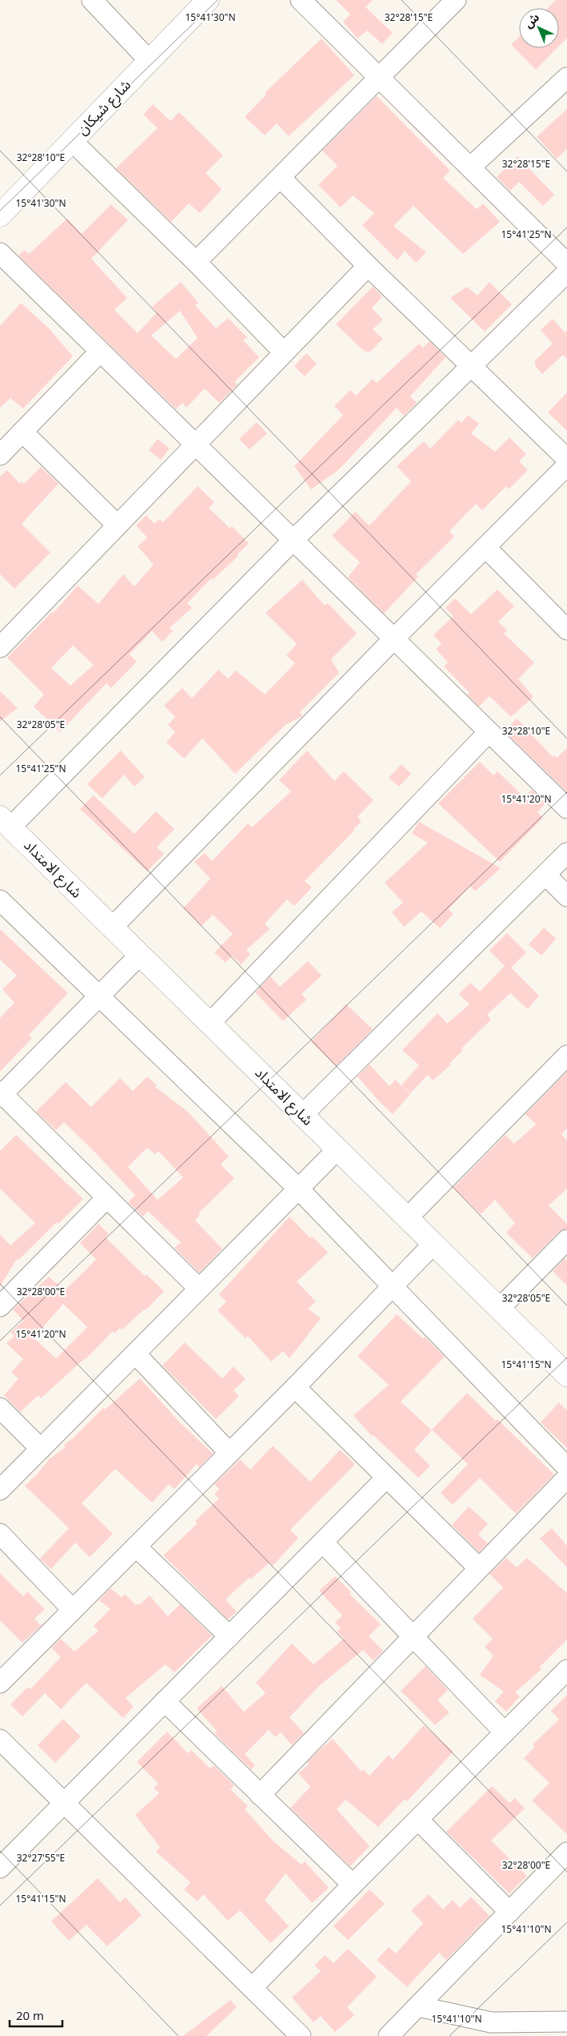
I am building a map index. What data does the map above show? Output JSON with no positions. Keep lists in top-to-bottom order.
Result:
{
  "streets": {
    "street": ["شارع شيكان", "شارع الامتداد"]
  },
  "scale_bar": "20 m",
  "north": "top left",
  "coordinates": [
    "15°41'30\"N",
    "32°28'15\"E",
    "32°28'10\"E",
    "15°41'25\"N",
    "32°28'05\"E",
    "15°41'20\"N",
    "32°28'00\"E",
    "15°41'15\"N",
    "32°27'55\"E",
    "15°41'10\"N"
  ]
}
